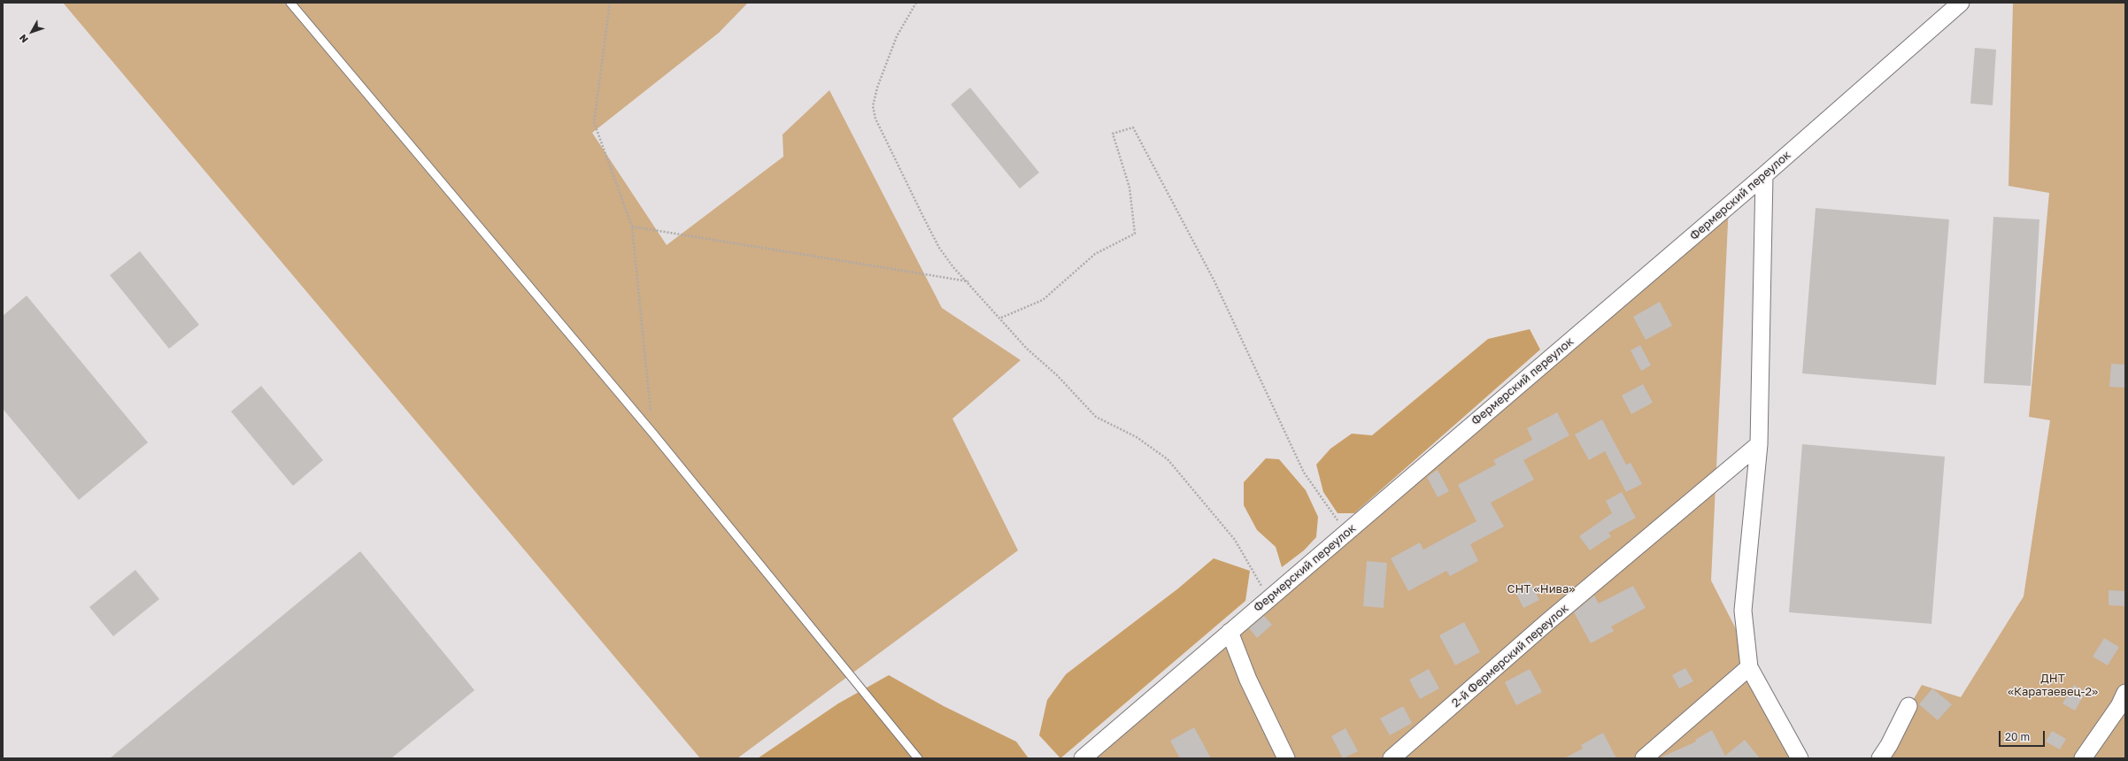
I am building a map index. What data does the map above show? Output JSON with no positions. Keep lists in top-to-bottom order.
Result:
{
  "streets": {
    "street": ["Фермерский переулок", "2-й Фермерский переулок"]
  },
  "parks": ["СНТ «Нива»", "ДНТ «Каратаевец-2»"],
  "scale_bar": "20 m",
  "north": "bottom left"
}
